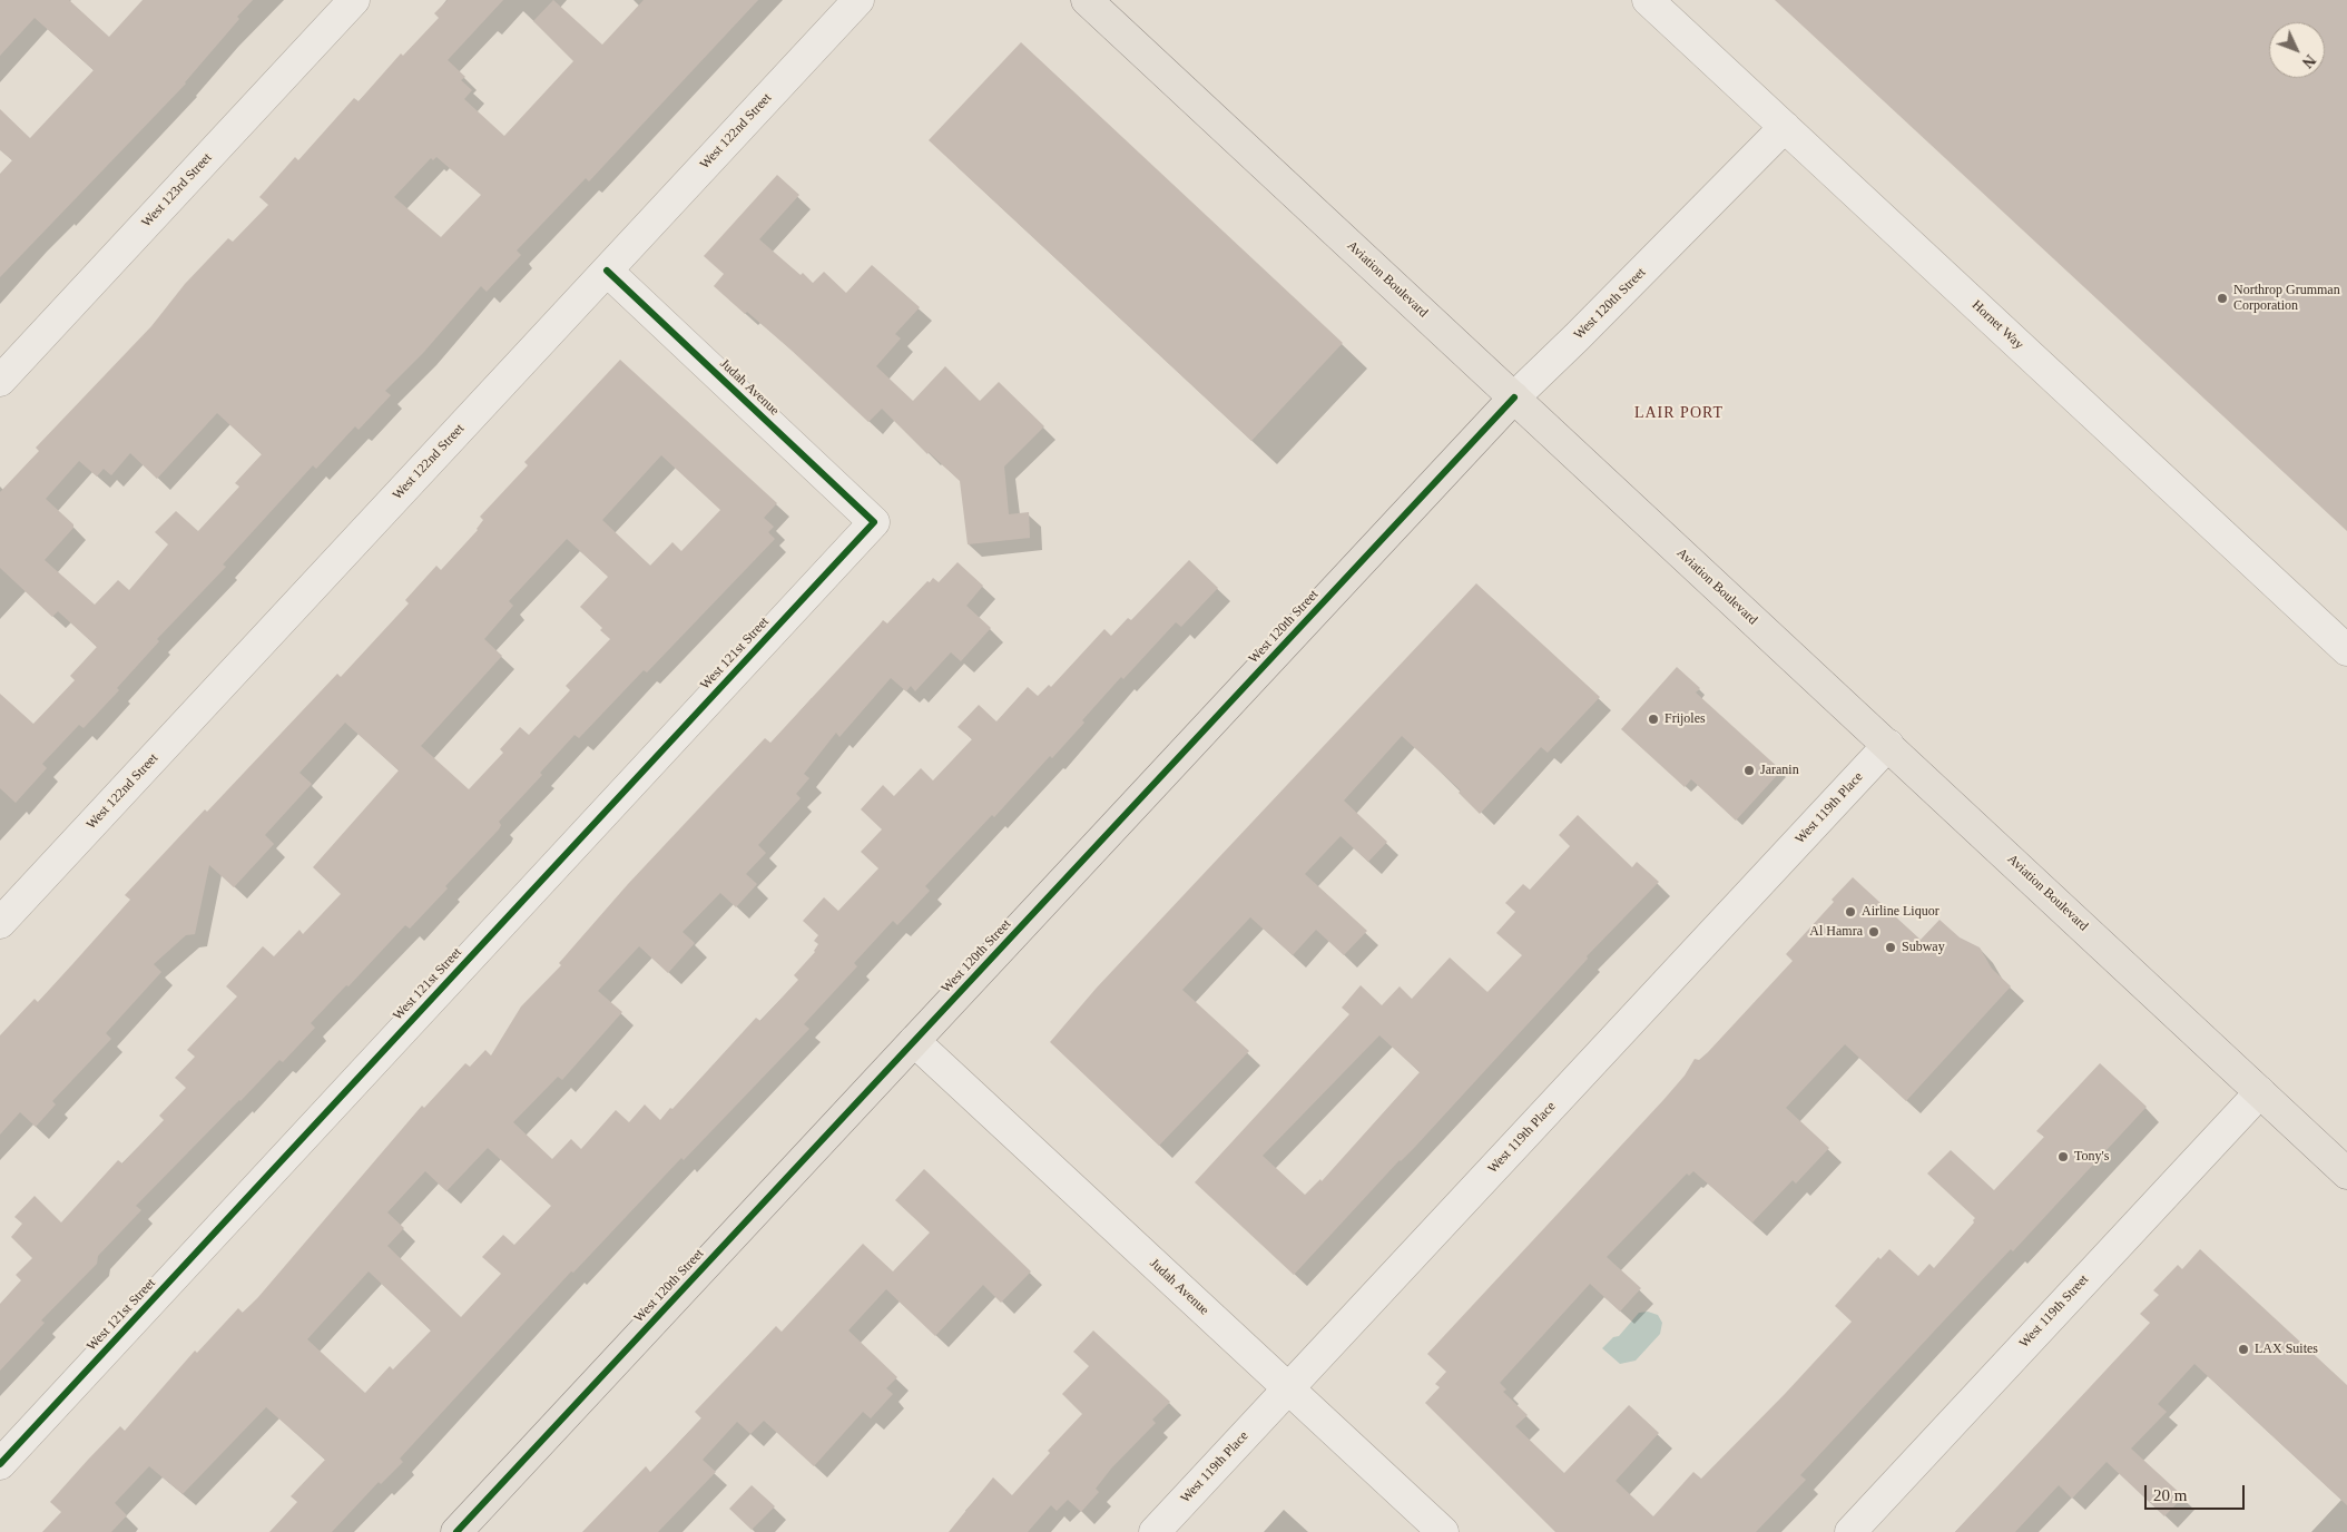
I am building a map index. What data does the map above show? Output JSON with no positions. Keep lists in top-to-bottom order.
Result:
{
  "streets": {
    "main road": ["Aviation Boulevard", "West 120th Street"],
    "street": [
      "West 122nd Street",
      "West 123rd Street",
      "Hornet Way",
      "Judah Avenue",
      "West 121st Street",
      "West 119th Place",
      "West 119th Street"
    ]
  },
  "crossings": [
    ["West 122nd Street", "Judah Avenue"],
    ["Aviation Boulevard", "West 120th Street"],
    ["Aviation Boulevard", "West 119th Place"],
    ["Aviation Boulevard", "West 119th Street"],
    ["West 120th Street", "Hornet Way"],
    ["West 120th Street", "Judah Avenue"],
    ["Judah Avenue", "West 121st Street"],
    ["Judah Avenue", "West 119th Place"]
  ],
  "districts": ["LAIR PORT"],
  "places": [
    "Northrop Grumman Corporation",
    "Frijoles",
    "Jaranin",
    "Airline Liquor",
    "Al Hamra",
    "Subway",
    "Tony's",
    "LAX Suites"
  ],
  "scale_bar": "20 m",
  "north": "bottom right"
}
